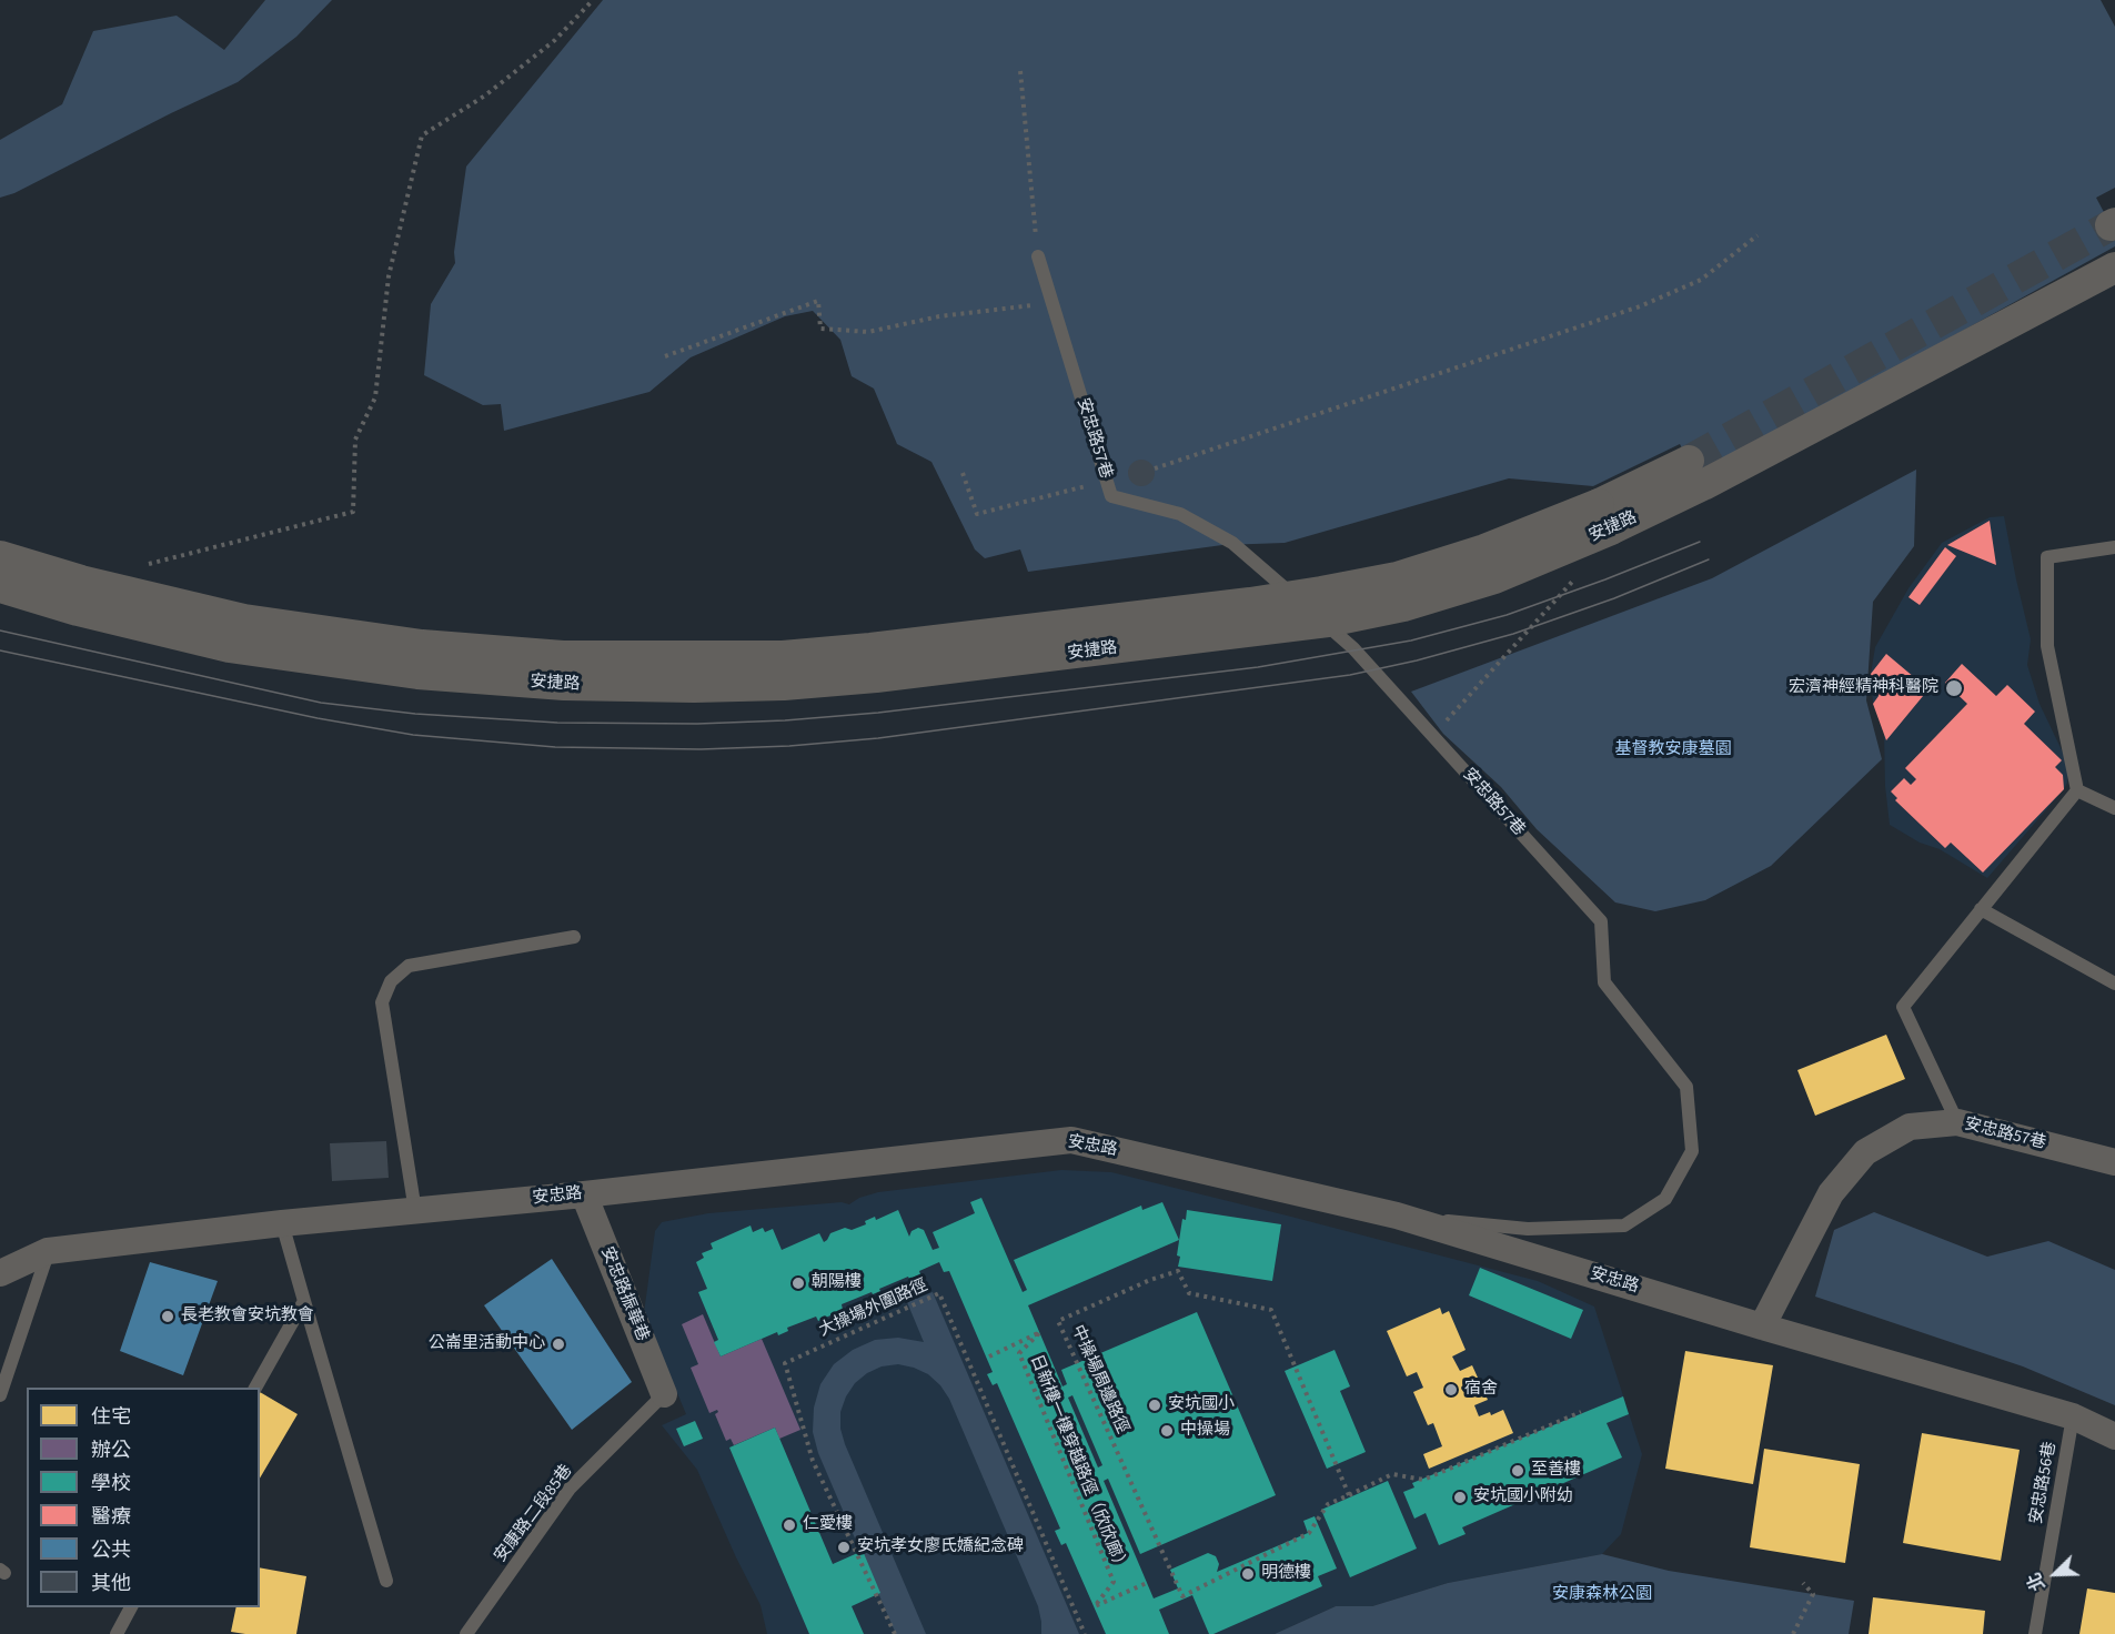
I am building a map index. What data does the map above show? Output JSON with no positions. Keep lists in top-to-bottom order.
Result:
{
  "streets": {
    "street": [
      "安忠路57巷",
      "安捷路",
      "安忠路",
      "安忠路振華巷"
    ],
    "lane": ["安忠路56巷", "安康路二段85巷"],
    "path": ["大操場外圍路徑", "中操場周邊路徑", "日新樓一樓穿越路徑（欣欣廊）"]
  },
  "crossings": [
    ["安忠路57巷", "安忠路"],
    ["安忠路", "安忠路振華巷"],
    ["安忠路", "安忠路56巷"],
    ["安忠路振華巷", "安康路二段85巷"]
  ],
  "parks": ["基督教安康墓園", "安康森林公園"],
  "places": [
    "宏濟神經精神科醫院",
    "朝陽樓",
    "長老教會安坑教會",
    "公崙里活動中心",
    "宿舍",
    "安坑國小",
    "中操場",
    "至善樓",
    "安坑國小附幼",
    "仁愛樓",
    "安坑孝女廖氏嬌紀念碑",
    "明德樓"
  ],
  "legend": [
    "住宅",
    "辦公",
    "學校",
    "醫療",
    "公共",
    "其他"
  ],
  "north": "bottom left"
}
